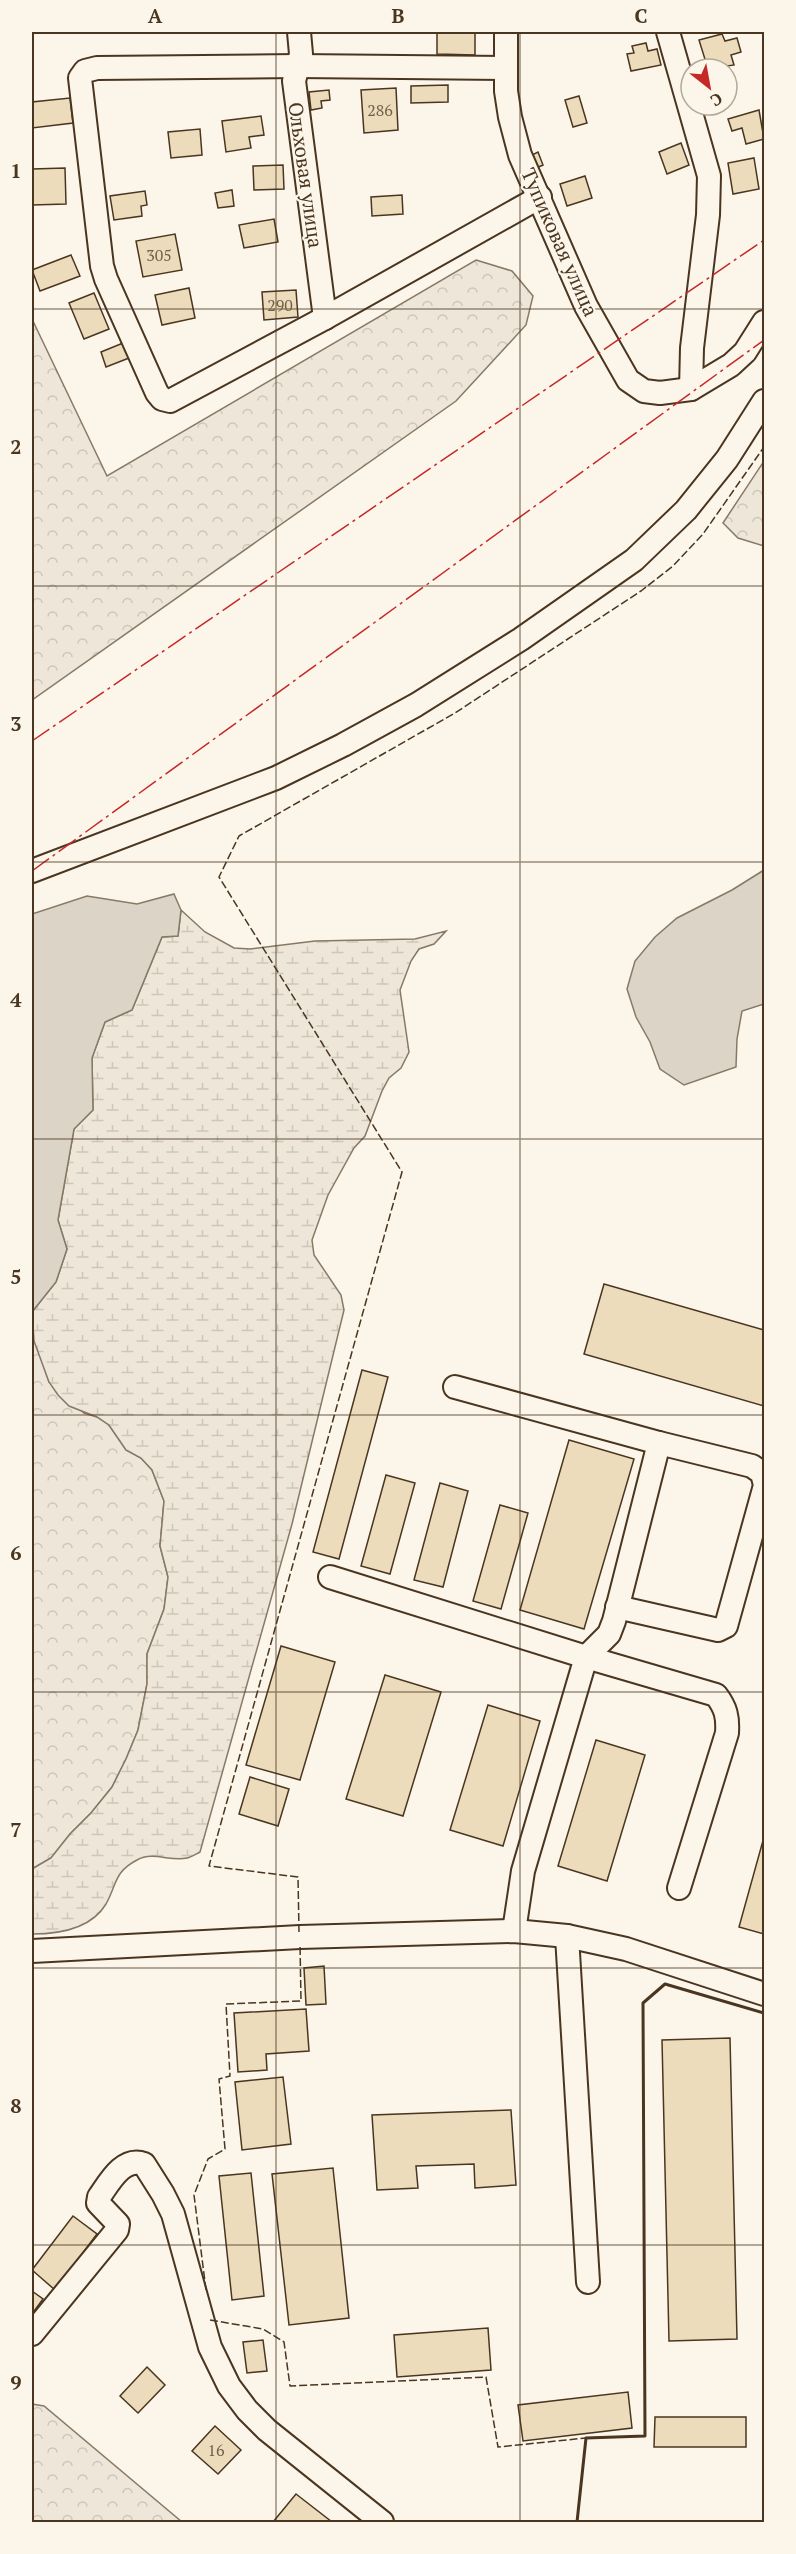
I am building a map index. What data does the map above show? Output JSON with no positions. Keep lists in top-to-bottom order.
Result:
{
  "streets": {
    "street": ["Ольховая улица", "Тупиковая улица"]
  },
  "house_numbers": [
    "286",
    "305",
    "290",
    "16"
  ],
  "north": "bottom right",
  "grid": {
    "columns": ["A", "B", "C"],
    "rows": [
      "1",
      "2",
      "3",
      "4",
      "5",
      "6",
      "7",
      "8",
      "9"
    ]
  }
}
